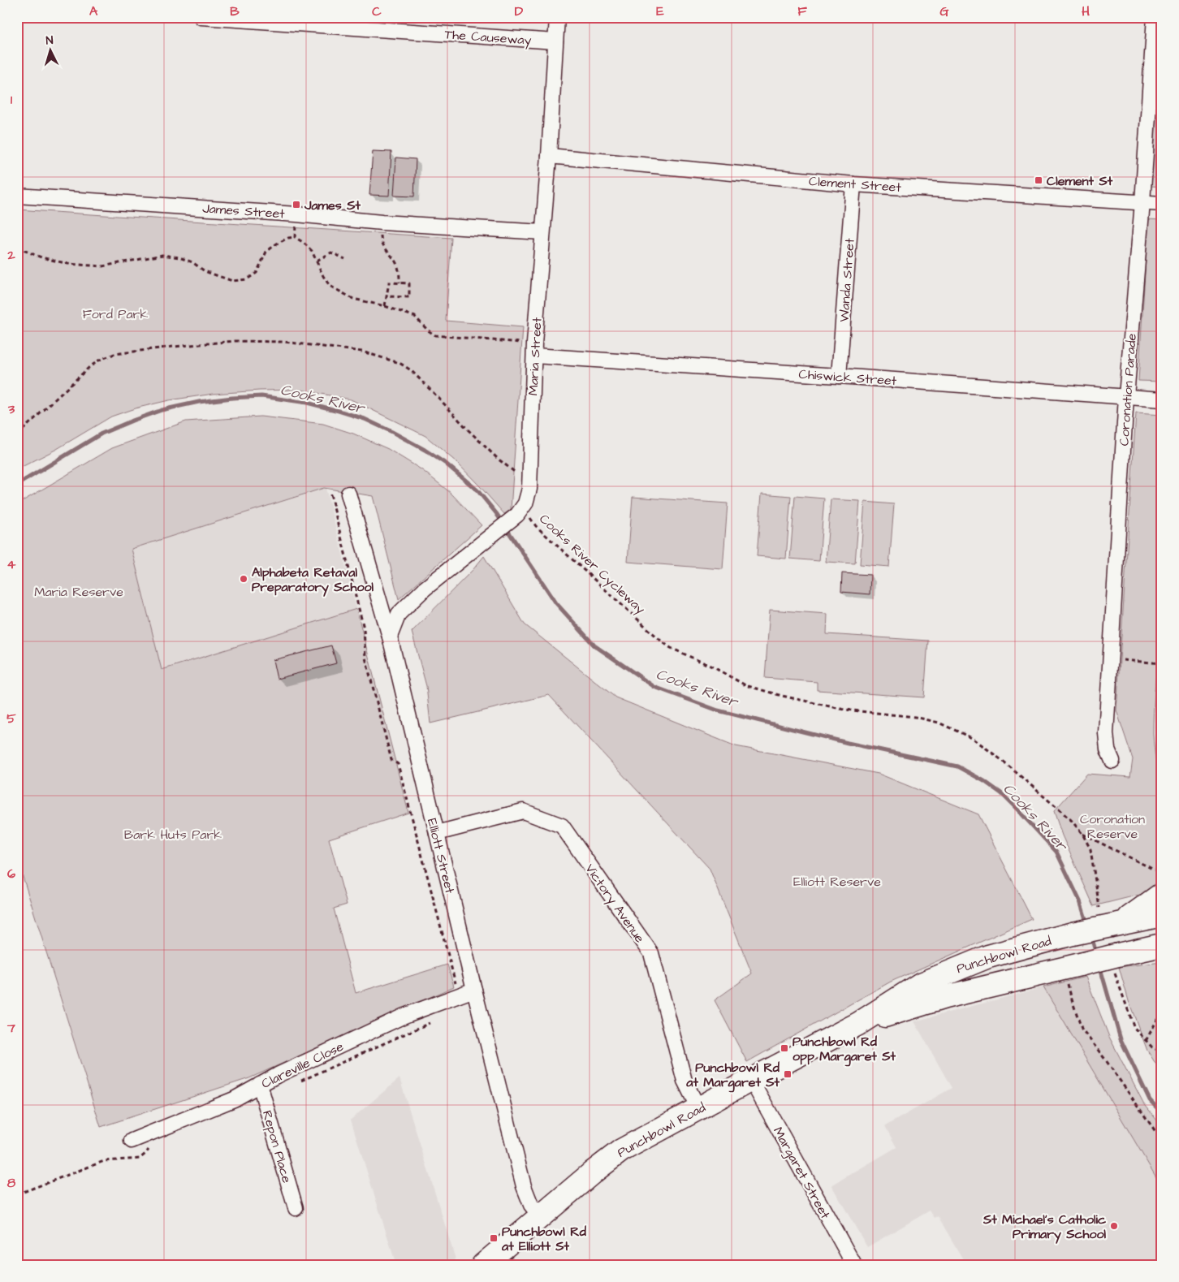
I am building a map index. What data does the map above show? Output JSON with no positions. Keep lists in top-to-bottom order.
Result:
{
  "streets": {
    "main road": ["Punchbowl Road"],
    "street": [
      "The Causeway",
      "Clement Street",
      "James Street",
      "Wanda Street",
      "Maria Street",
      "Chiswick Street",
      "Coronation Parade",
      "Elliott Street",
      "Victory Avenue",
      "Clareville Close",
      "Repon Place",
      "Margaret Street"
    ],
    "path": ["Cooks River Cycleway"]
  },
  "crossings": [
    ["The Causeway", "Maria Street"],
    ["Clement Street", "Wanda Street"],
    ["Clement Street", "Maria Street"],
    ["Clement Street", "Coronation Parade"],
    ["James Street", "Maria Street"],
    ["Wanda Street", "Chiswick Street"],
    ["Maria Street", "Chiswick Street"],
    ["Maria Street", "Cooks River Cycleway"],
    ["Chiswick Street", "Coronation Parade"],
    ["Cooks River Cycleway", "Punchbowl Road"],
    ["Elliott Street", "Victory Avenue"],
    ["Elliott Street", "Punchbowl Road"],
    ["Elliott Street", "Clareville Close"],
    ["Victory Avenue", "Punchbowl Road"],
    ["Punchbowl Road", "Margaret Street"],
    ["Clareville Close", "Repon Place"]
  ],
  "water": ["Cooks River"],
  "parks": [
    "Ford Park",
    "Maria Reserve",
    "Coronation Reserve",
    "Bark Huts Park",
    "Elliott Reserve"
  ],
  "places": {
    "transit": [
      "Clement St",
      "James St",
      "Punchbowl Rd opp Margaret St",
      "Punchbowl Rd at Margaret St",
      "Punchbowl Rd at Elliott St"
    ],
    "other": ["Alphabeta Retaval Preparatory School", "St Michael's Catholic Primary School"]
  },
  "north": "top",
  "grid": {
    "columns": [
      "A",
      "B",
      "C",
      "D",
      "E",
      "F",
      "G",
      "H"
    ],
    "rows": [
      "1",
      "2",
      "3",
      "4",
      "5",
      "6",
      "7",
      "8"
    ]
  }
}
